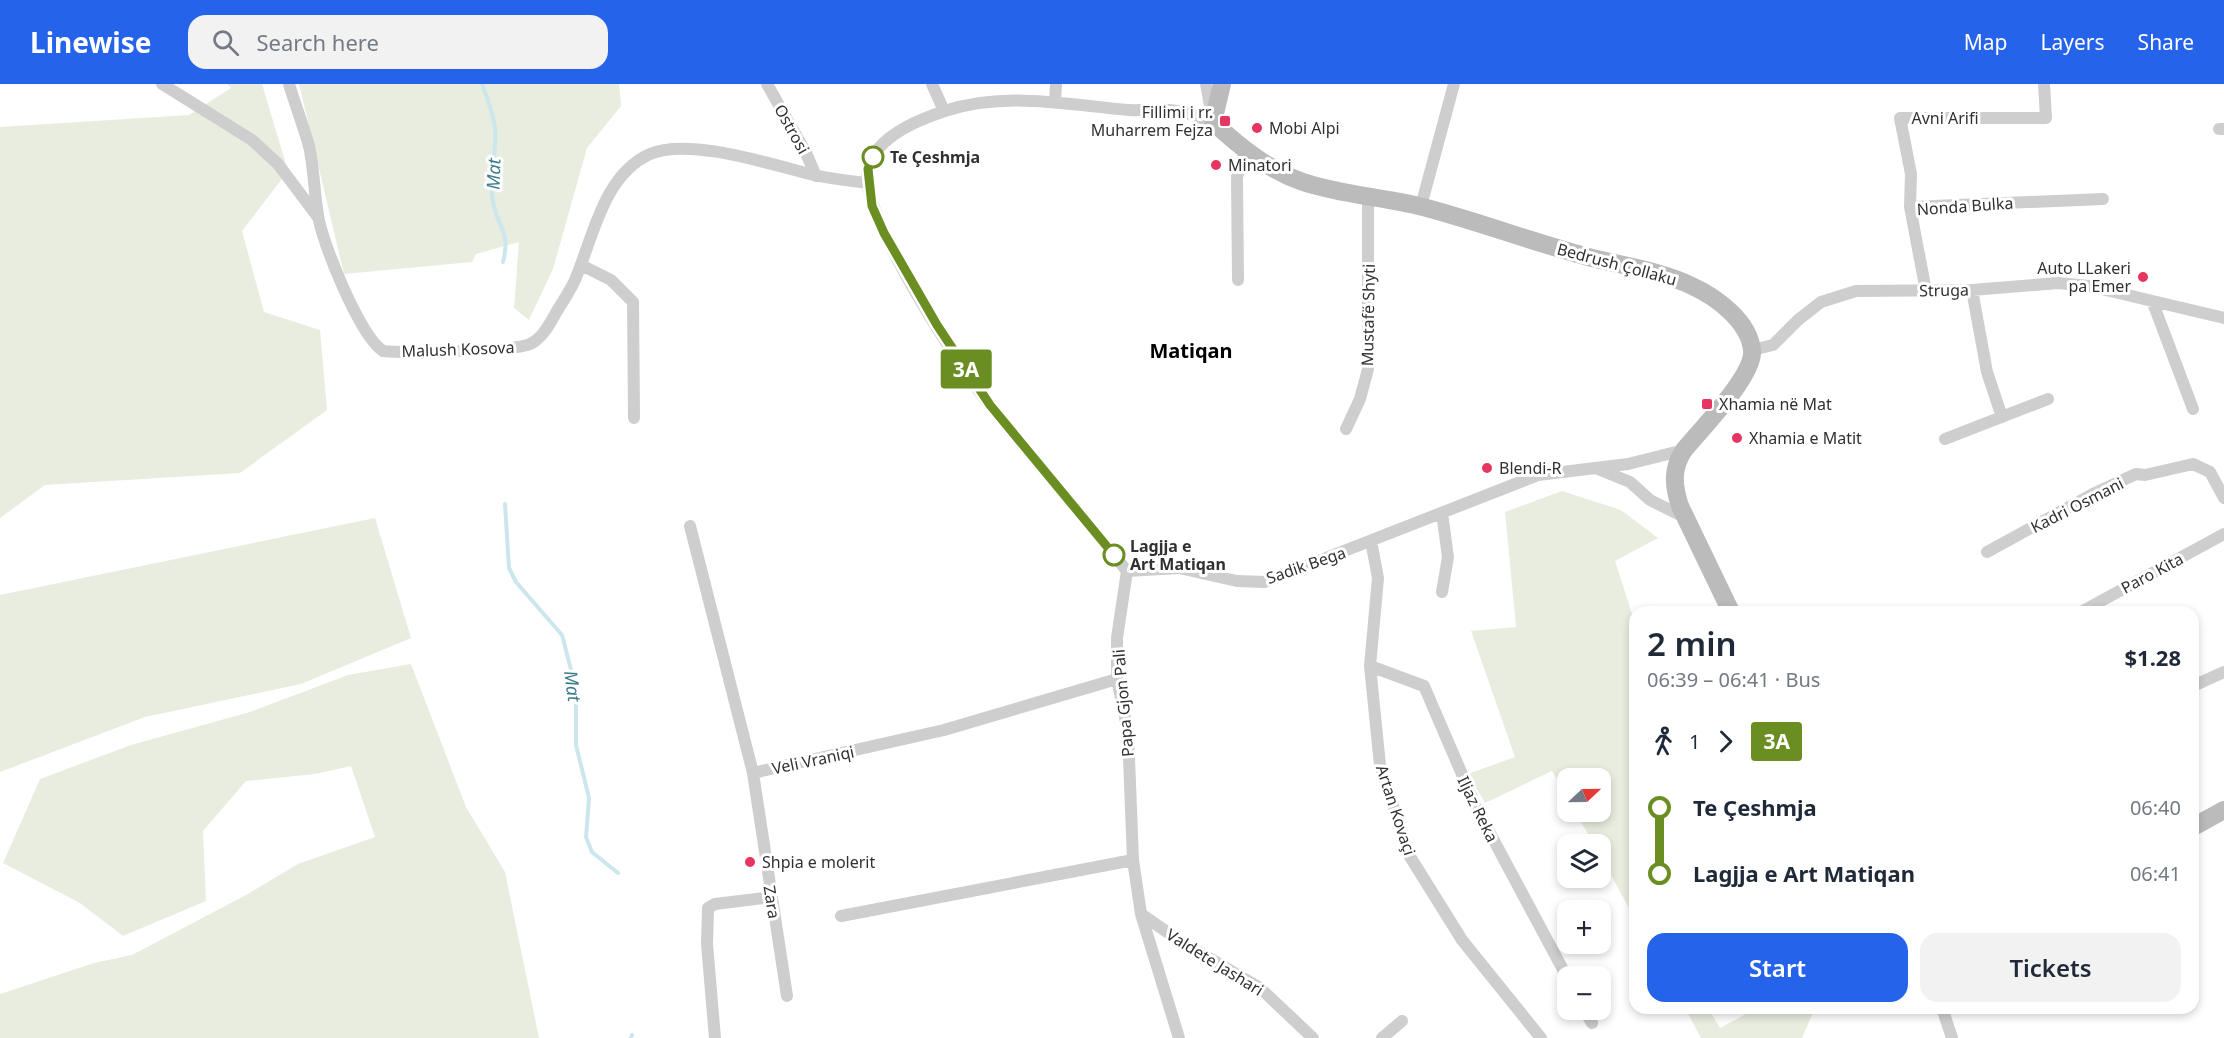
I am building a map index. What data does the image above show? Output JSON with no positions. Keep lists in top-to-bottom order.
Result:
{
  "streets": {
    "street": [
      "Avni Arifi",
      "Ostrosi",
      "Nonda Bulka",
      "Bedrush Çollaku",
      "Struga",
      "Mustafë Shyti",
      "Malush Kosova",
      "Kadri Osmani",
      "Sadik Bega",
      "Paro Kita",
      "Papa Gjon Pali",
      "Veli Vraniqi",
      "Iljaz Reka",
      "Artan Kovaçi",
      "Zara",
      "Valdete Jashari"
    ]
  },
  "crossings": [
    ["Avni Arifi", "Nonda Bulka"],
    ["Ostrosi", "Malush Kosova"],
    ["Nonda Bulka", "Struga"],
    ["Bedrush Çollaku", "Struga"],
    ["Bedrush Çollaku", "Mustafë Shyti"],
    ["Sadik Bega", "Papa Gjon Pali"],
    ["Sadik Bega", "Artan Kovaçi"],
    ["Papa Gjon Pali", "Veli Vraniqi"],
    ["Papa Gjon Pali", "Valdete Jashari"],
    ["Veli Vraniqi", "Zara"],
    ["Iljaz Reka", "Artan Kovaçi"]
  ],
  "districts": ["Matiqan"],
  "water": ["Mat"],
  "places": {
    "transit": ["Fillimi i rr. Muharrem Fejza", "Xhamia në Mat"],
    "other": [
      "Mobi Alpi",
      "Te Çeshmja",
      "Minatori",
      "Auto LLakeri pa Emer",
      "Xhamia e Matit",
      "Blendi-R",
      "Lagjja e Art Matiqan",
      "Shpia e molerit"
    ]
  },
  "lines": ["bus line 3A"],
  "north": "right",
  "page": {
    "header": "Linewise",
    "search": "Search here",
    "nav": ["Map", "Layers", "Share"],
    "on_map": "3A",
    "heading": ["2 min", "06:39 – 06:41 · Bus", "$1.28"],
    "legs": ["1", "3A"],
    "map_buttons": ["+", "−"],
    "list": [
      {
        "name": "Te Çeshmja",
        "value": "06:40"
      },
      {
        "name": "Lagjja e Art Matiqan",
        "value": "06:41"
      }
    ],
    "buttons": ["Start", "Tickets"]
  }
}
